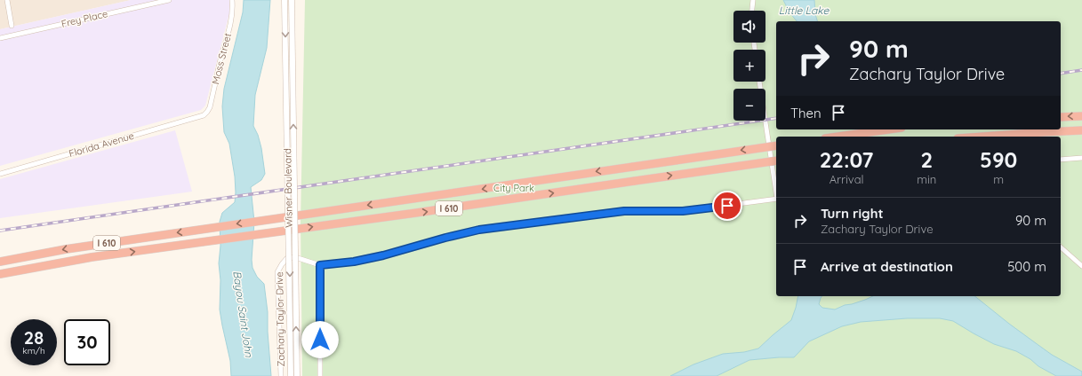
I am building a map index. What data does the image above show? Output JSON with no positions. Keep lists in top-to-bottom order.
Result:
{
  "streets": {
    "highway": ["I 610"],
    "street": [
      "Frey Place",
      "Moss Street",
      "Florida Avenue",
      "Wisner Boulevard",
      "Zachary Taylor Drive"
    ]
  },
  "crossings": [
    ["Moss Street", "Florida Avenue"]
  ],
  "water": ["Little Lake", "Bayou Saint John"],
  "parks": ["City Park"],
  "page": {
    "map_buttons": ["+", "−"],
    "turn": ["90 m", "Zachary Taylor Drive"],
    "then": "Then",
    "eta": [
      "22:07",
      "Arrival",
      "2",
      "min",
      "590",
      "m"
    ],
    "list": [
      {
        "name": "Turn right",
        "note": "Zachary Taylor Drive",
        "value": "90 m"
      },
      {
        "name": "Arrive at destination",
        "value": "500 m"
      }
    ],
    "speed": "28 km/h",
    "limit": "30"
  }
}
